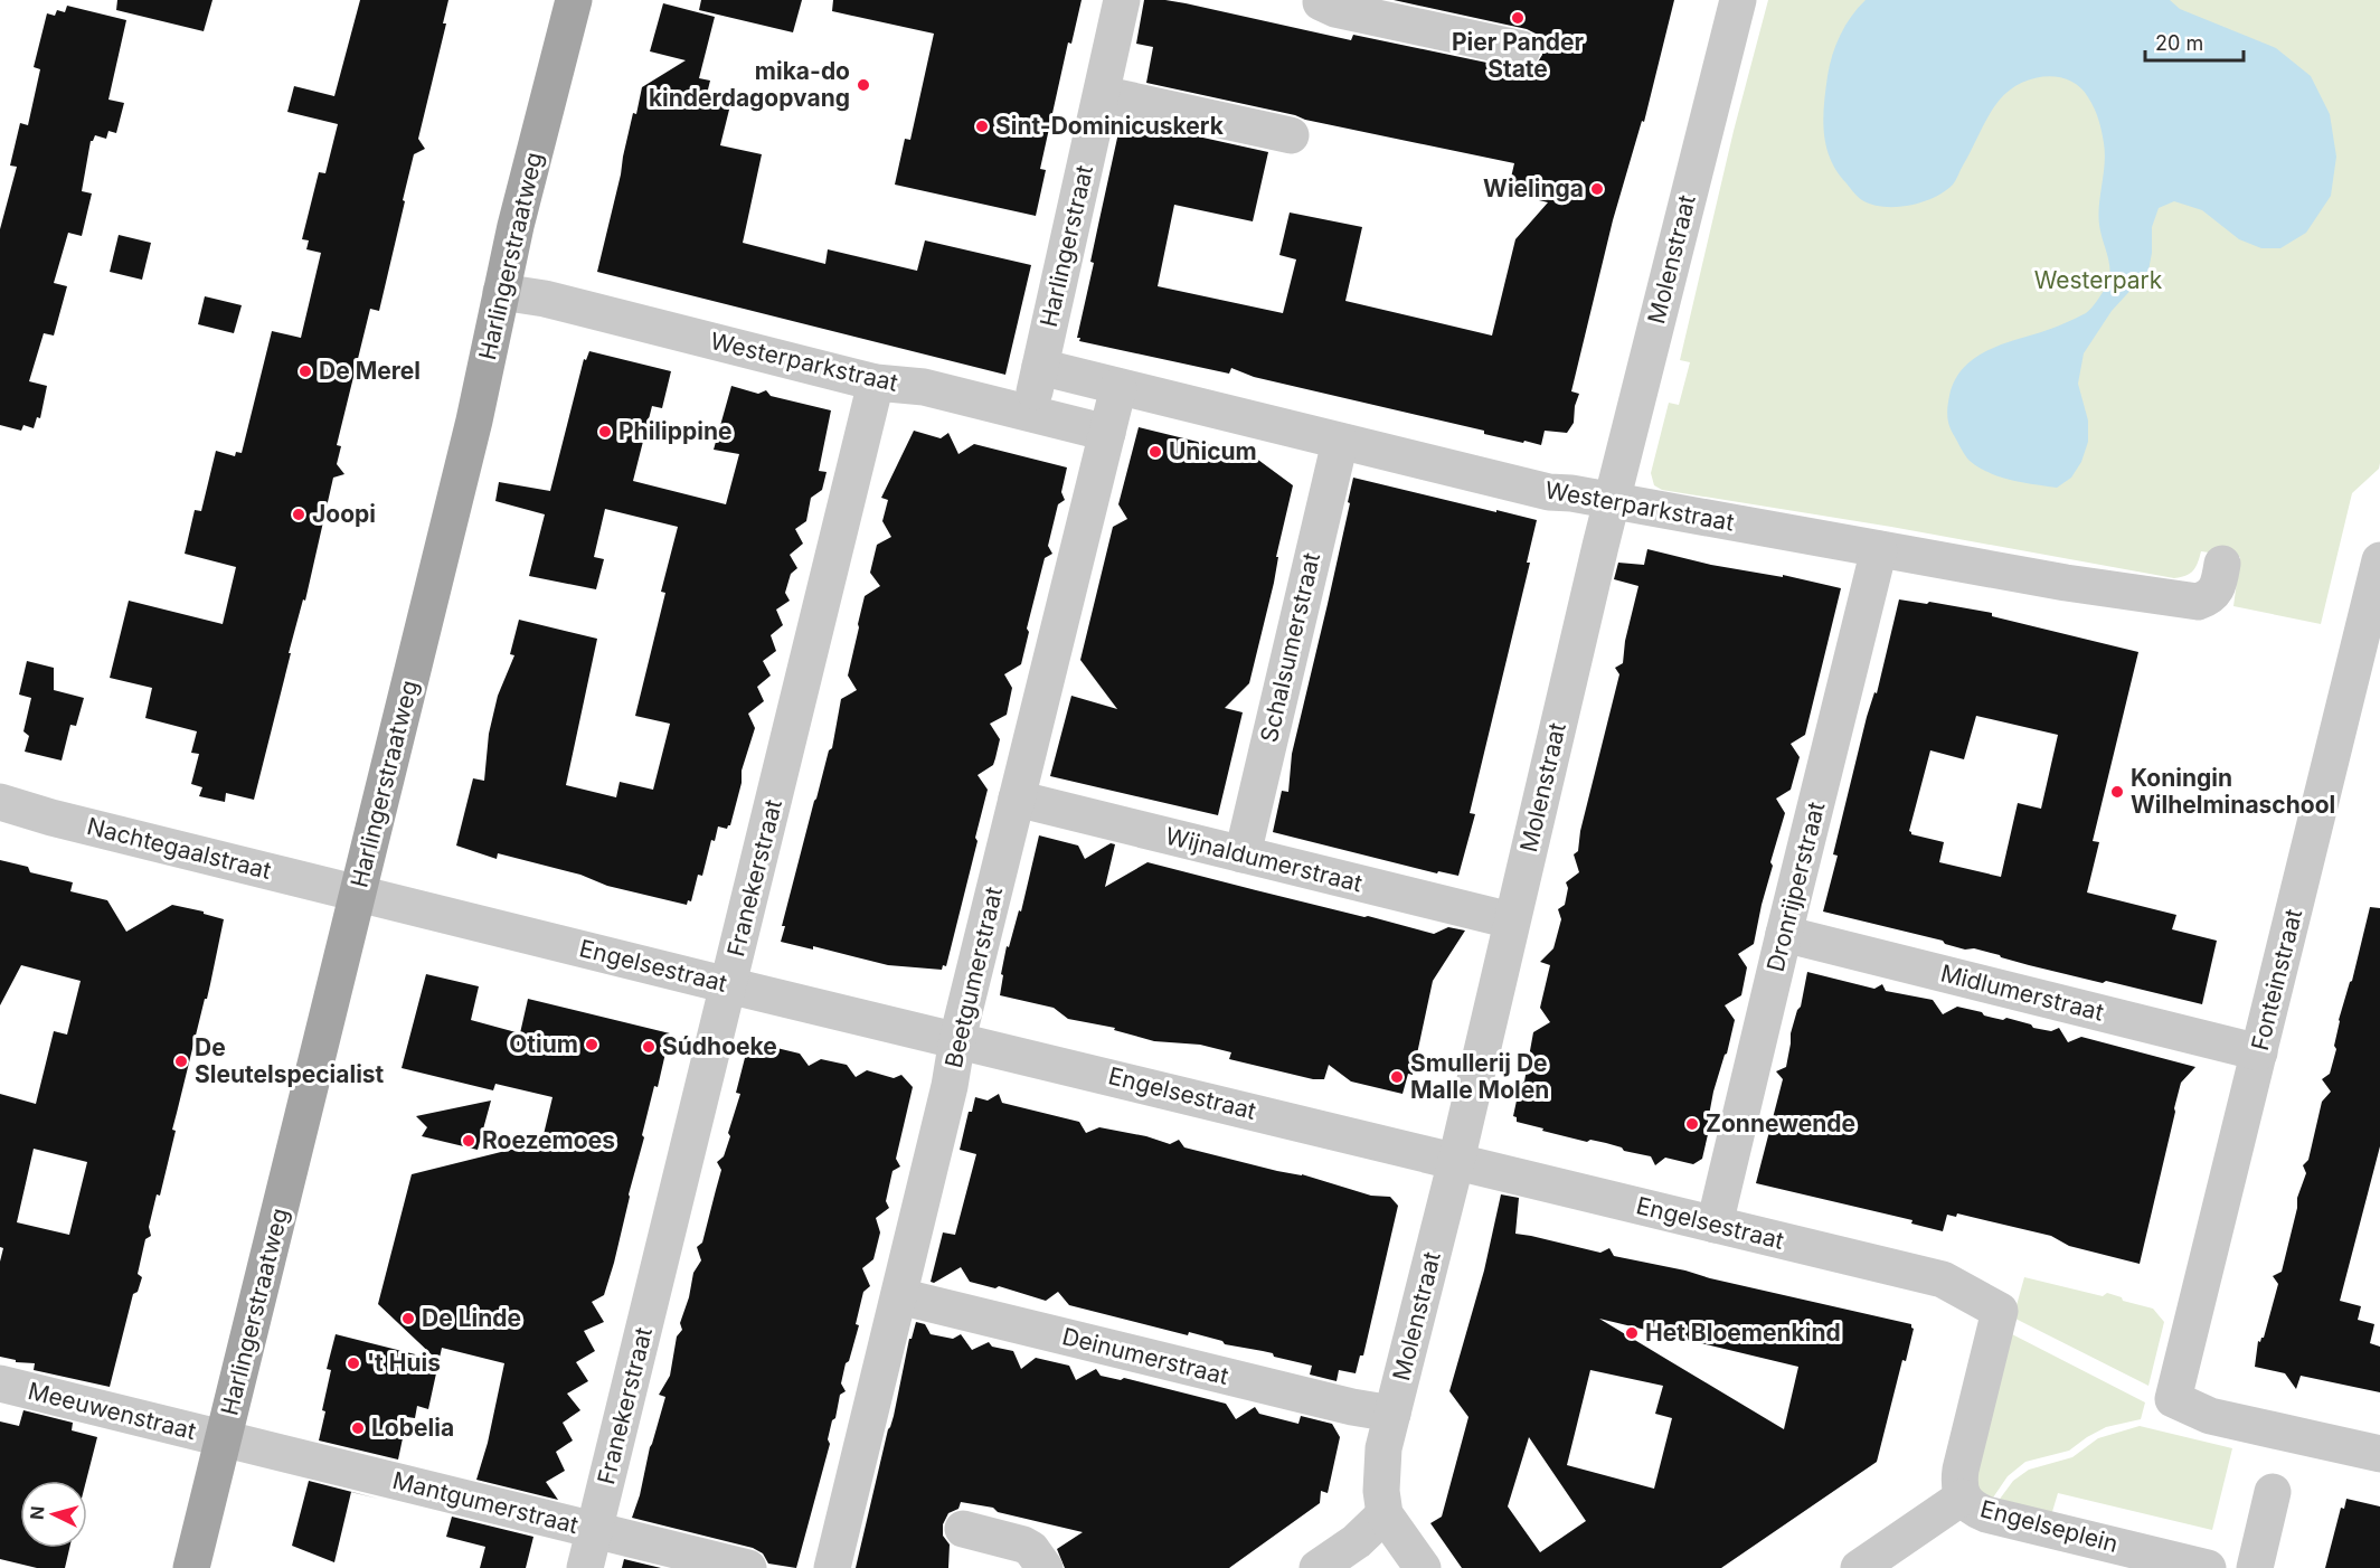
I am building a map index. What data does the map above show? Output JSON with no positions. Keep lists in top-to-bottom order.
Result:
{
  "streets": {
    "main road": ["Harlingerstraatweg"],
    "street": [
      "Harlingerstraat",
      "Molenstraat",
      "Westerparkstraat",
      "Schalsumerstraat",
      "Nachtegaalstraat",
      "Wijnaldumerstraat",
      "Franekerstraat",
      "Dronrijperstraat",
      "Engelsestraat",
      "Beetgumerstraat",
      "Fonteinstraat",
      "Midlumerstraat",
      "Deinumerstraat",
      "Meeuwenstraat",
      "Mantgumerstraat",
      "Engelseplein"
    ]
  },
  "crossings": [
    ["Harlingerstraat", "Westerparkstraat"],
    ["Harlingerstraatweg", "Westerparkstraat"],
    ["Harlingerstraatweg", "Nachtegaalstraat"],
    ["Harlingerstraatweg", "Engelsestraat"],
    ["Harlingerstraatweg", "Meeuwenstraat"],
    ["Harlingerstraatweg", "Mantgumerstraat"],
    ["Molenstraat", "Westerparkstraat"],
    ["Molenstraat", "Wijnaldumerstraat"],
    ["Molenstraat", "Engelsestraat"],
    ["Molenstraat", "Deinumerstraat"],
    ["Westerparkstraat", "Schalsumerstraat"],
    ["Westerparkstraat", "Franekerstraat"],
    ["Westerparkstraat", "Dronrijperstraat"],
    ["Westerparkstraat", "Beetgumerstraat"],
    ["Schalsumerstraat", "Wijnaldumerstraat"],
    ["Nachtegaalstraat", "Engelsestraat"],
    ["Wijnaldumerstraat", "Beetgumerstraat"],
    ["Franekerstraat", "Engelsestraat"],
    ["Franekerstraat", "Mantgumerstraat"],
    ["Dronrijperstraat", "Engelsestraat"],
    ["Dronrijperstraat", "Midlumerstraat"],
    ["Engelsestraat", "Beetgumerstraat"],
    ["Engelsestraat", "Engelseplein"],
    ["Beetgumerstraat", "Deinumerstraat"],
    ["Fonteinstraat", "Midlumerstraat"],
    ["Meeuwenstraat", "Mantgumerstraat"]
  ],
  "parks": ["Westerpark"],
  "places": [
    "Pier Pander State",
    "mika-do kinderdagopvang",
    "Sint-Dominicuskerk",
    "Wielinga",
    "De Merel",
    "Philippine",
    "Unicum",
    "Joopi",
    "Koningin Wilhelminaschool",
    "Otium",
    "Súdhoeke",
    "De Sleutelspecialist",
    "Smullerij De Malle Molen",
    "Zonnewende",
    "Roezemoes",
    "De Linde",
    "Het Bloemenkind",
    "'t Huis",
    "Lobelia"
  ],
  "scale_bar": "20 m",
  "north": "left"
}
